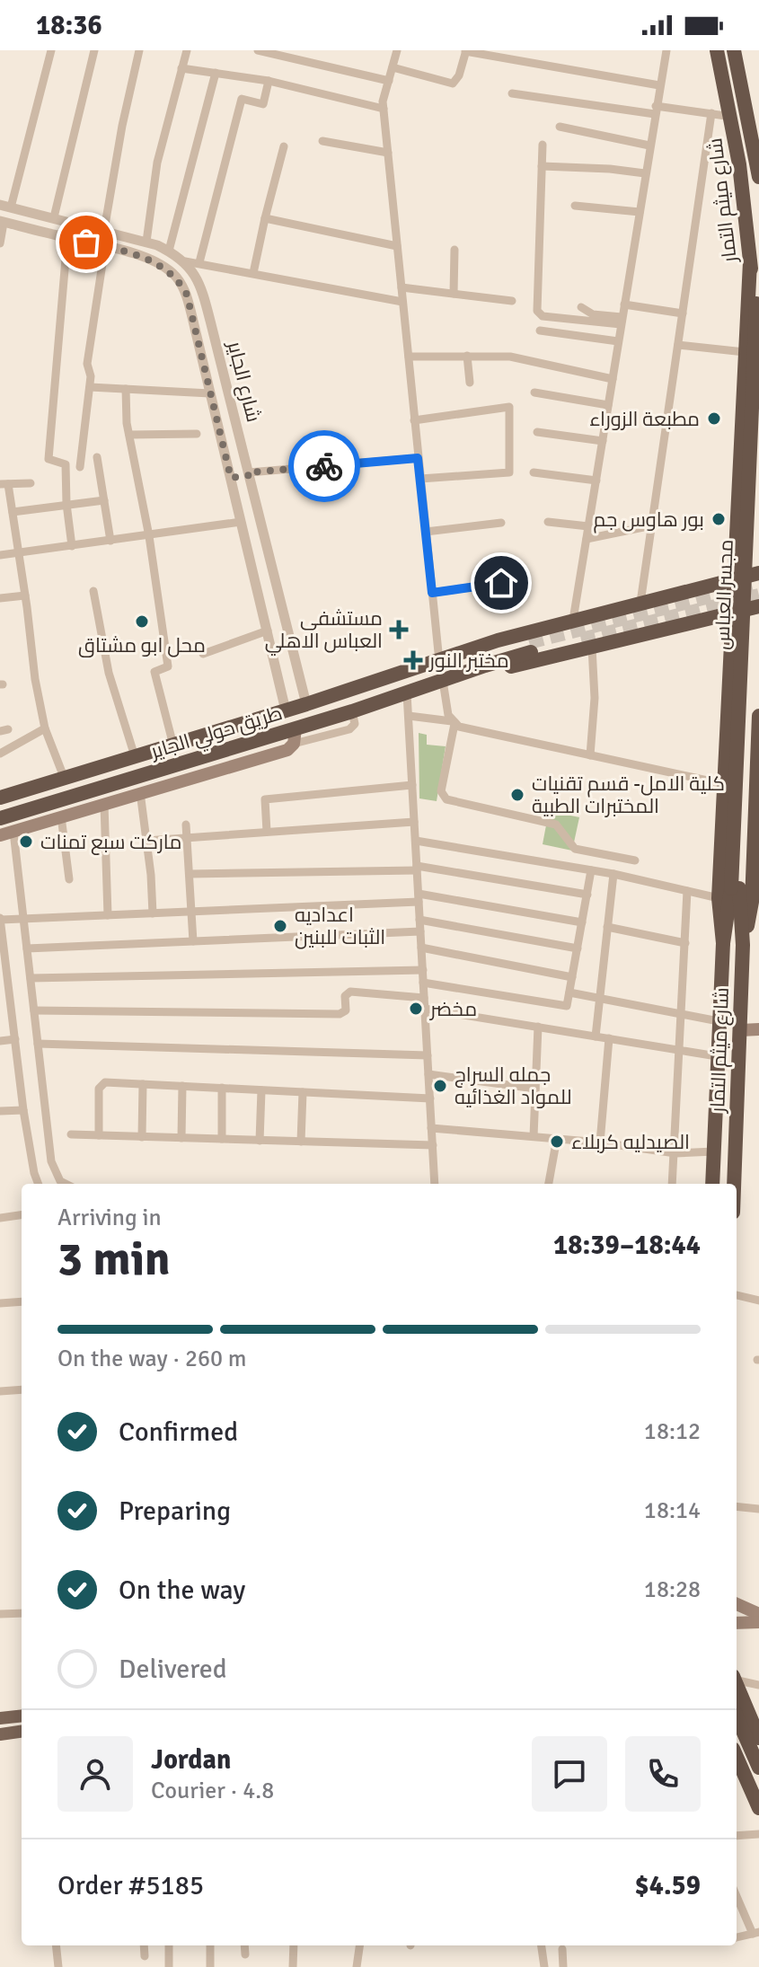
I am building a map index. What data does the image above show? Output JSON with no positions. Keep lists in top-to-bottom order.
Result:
{
  "streets": {
    "highway": ["شارع ميثم التمار", "مجسر العباس", "طريق حولي الجاير"],
    "street": ["شارع الجاير"]
  },
  "crossings": [
    ["شارع ميثم التمار", "مجسر العباس"],
    ["شارع الجاير", "طريق حولي الجاير"]
  ],
  "places": {
    "other": [
      "مطبعة الزوراء",
      "بور هاوس جم",
      "محل ابو مشتاق",
      "كلية الامل- قسم تقنيات المختبرات الطبية",
      "ماركت سبع تمنات",
      "اعداديه الثبات للبنين",
      "مخضر",
      "جمله السراج للمواد الغذائيه",
      "الصيدليه كربلاء"
    ],
    "health": ["مستشفى العباس الاهلي", "مختبر النور"]
  },
  "page": {
    "status": "18:36",
    "heading": ["3 min", "Arriving in", "18:39–18:44"],
    "panel": [
      "Jordan",
      "Courier · 4.8",
      "Order #5185",
      "$4.59"
    ],
    "bar": "On the way · 260 m",
    "list": [
      ["Confirmed", "18:12"],
      ["Preparing", "18:14"],
      ["On the way", "18:28"],
      "Delivered"
    ]
  }
}
